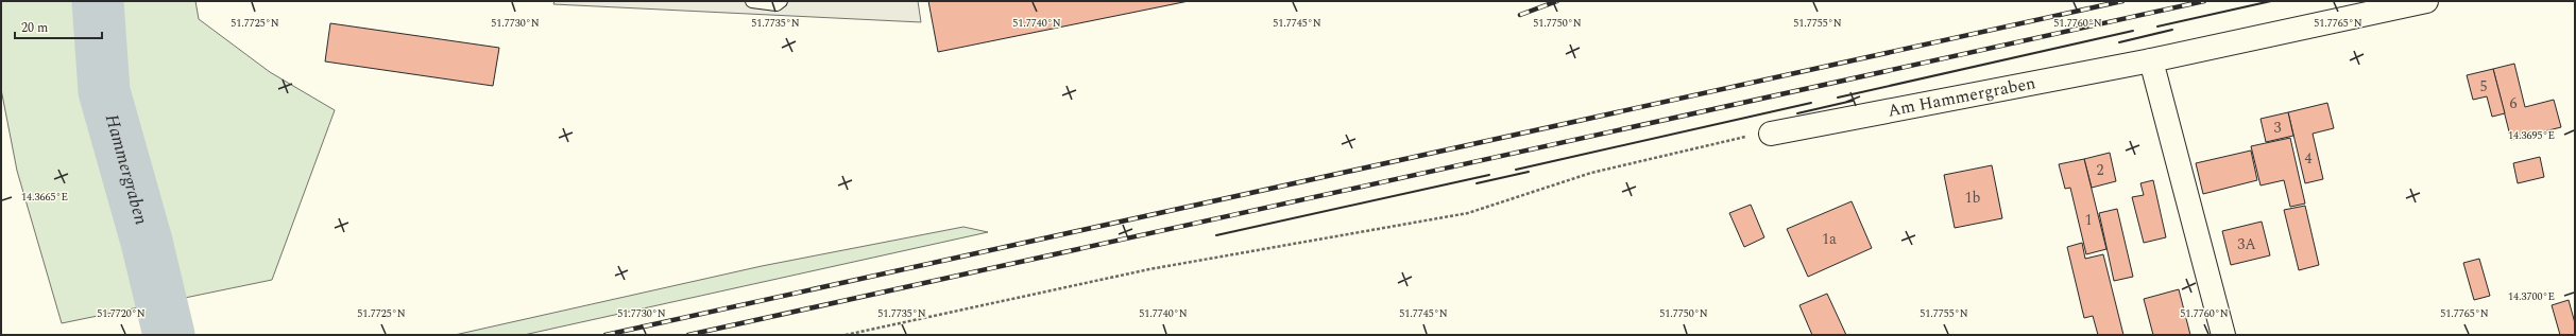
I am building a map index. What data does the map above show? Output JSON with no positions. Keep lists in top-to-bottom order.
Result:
{
  "streets": {
    "street": ["Am Hammergraben"]
  },
  "water": ["Hammergraben"],
  "house_numbers": [
    "5",
    "6",
    "3",
    "4",
    "2",
    "1b",
    "1",
    "1a",
    "3A"
  ],
  "scale_bar": "20 m",
  "coordinates": [
    "51.7730°N",
    "51.7735°N",
    "51.7765°N",
    "51.7725°N",
    "51.7740°N",
    "51.7745°N",
    "51.7750°N",
    "51.7755°N",
    "51.7760°N",
    "14.3695°E",
    "14.3665°E",
    "14.3700°E",
    "51.7720°N"
  ]
}
